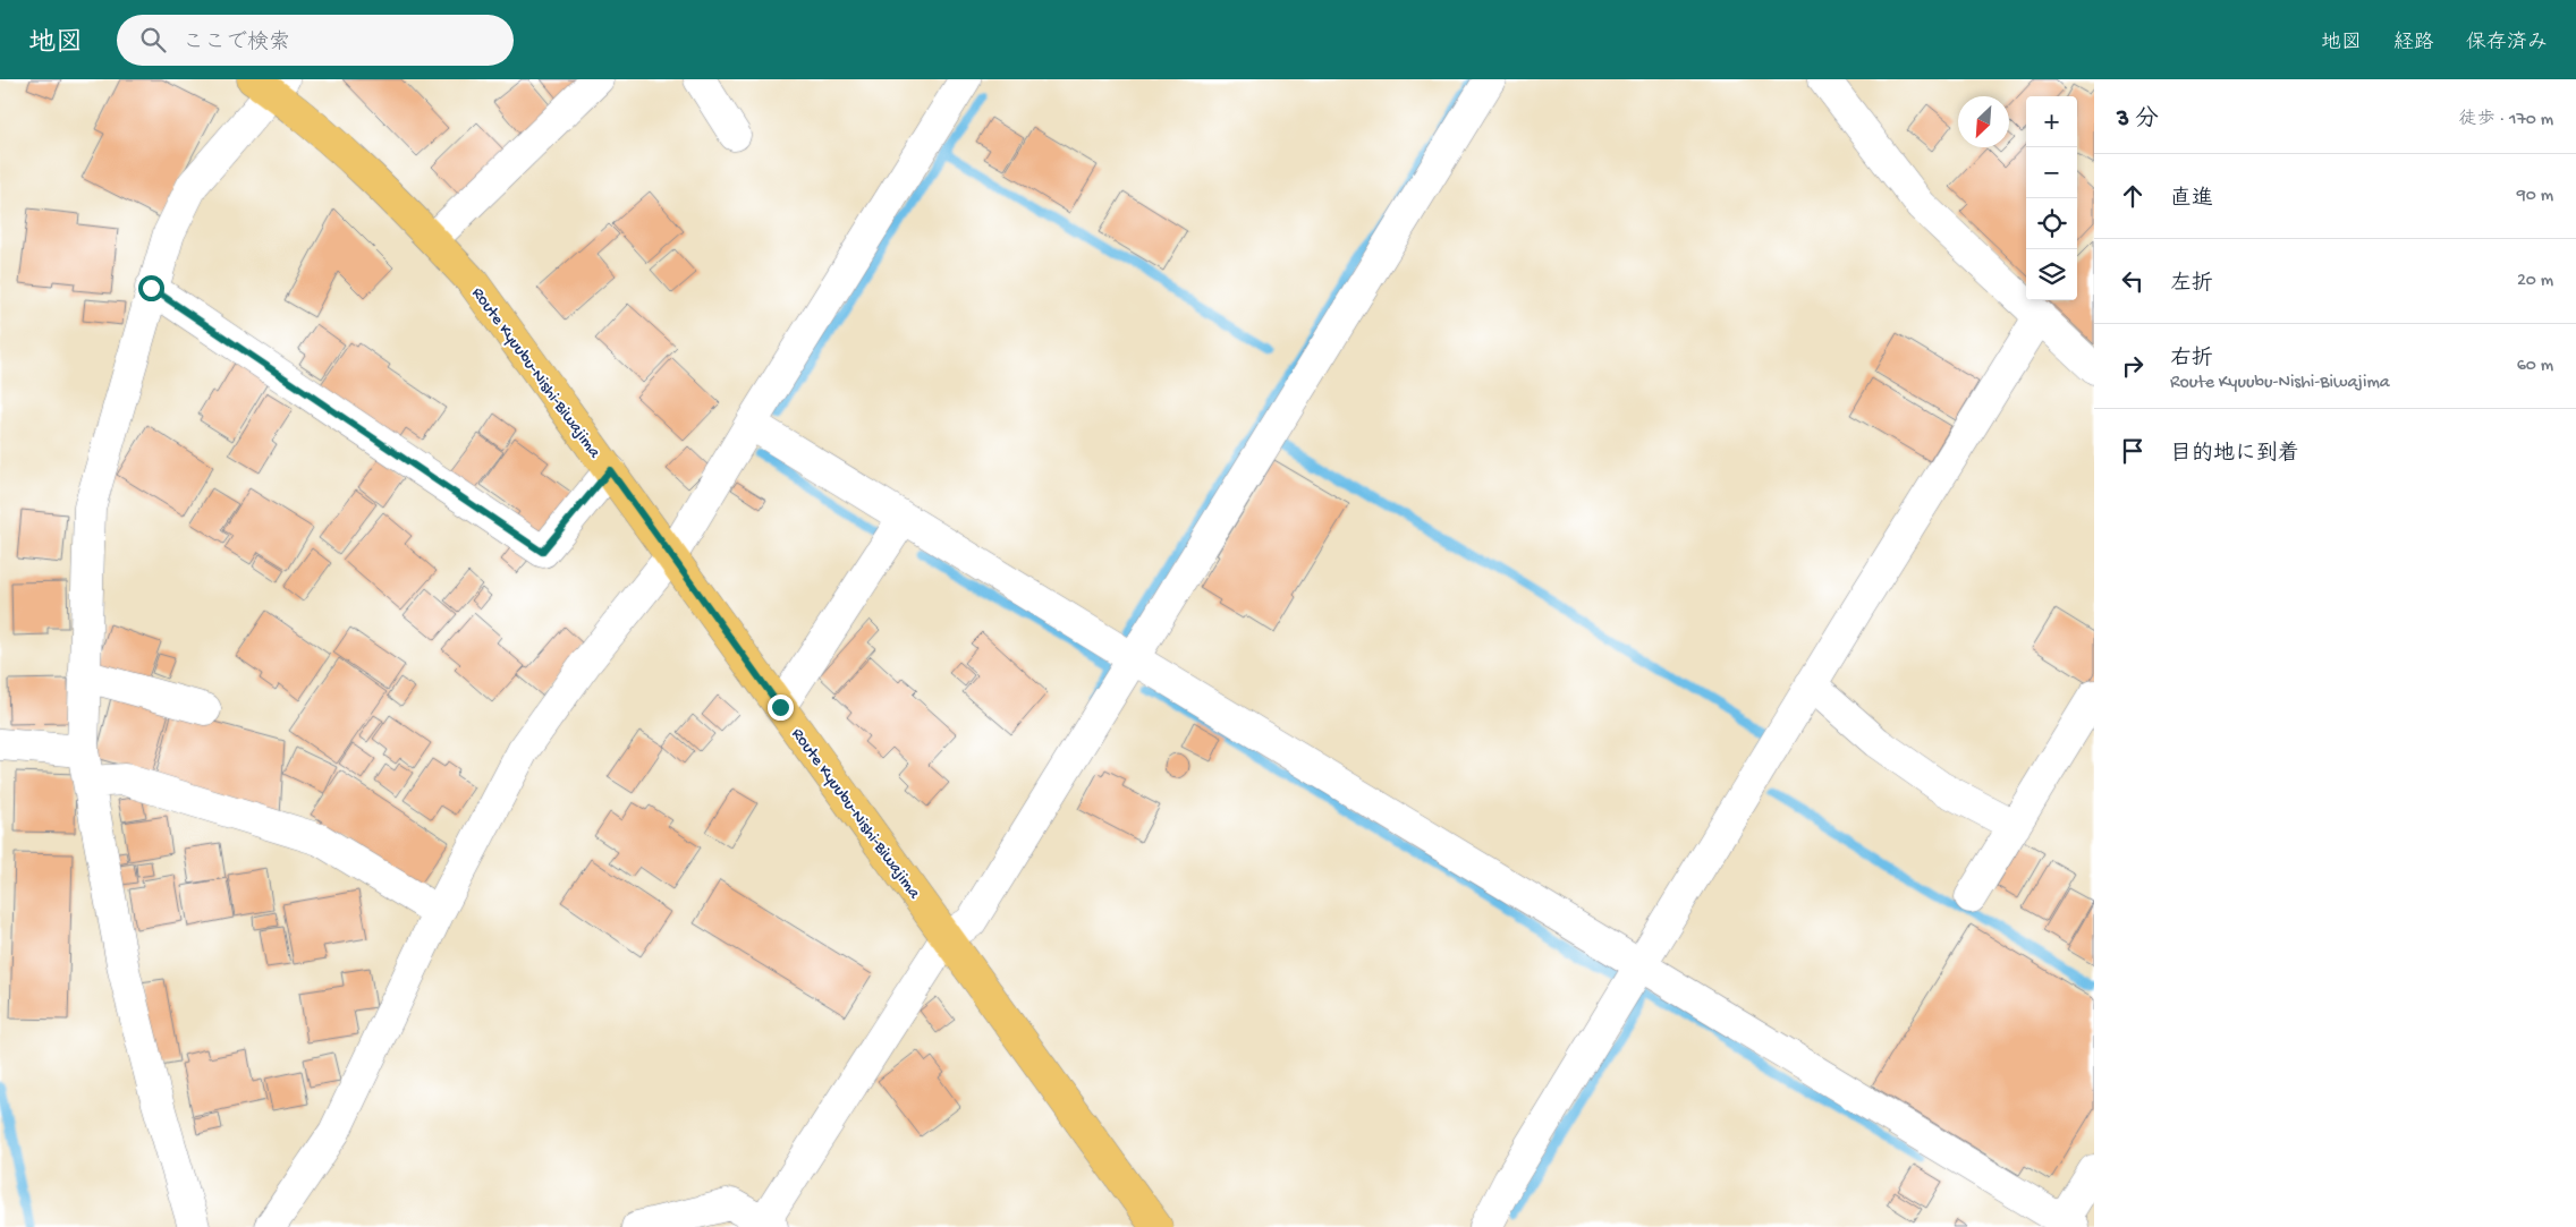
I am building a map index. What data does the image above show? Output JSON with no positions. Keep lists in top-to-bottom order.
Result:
{
  "streets": {
    "main road": ["Route Kyuubu-Nishi-Biwajima"]
  },
  "north": "bottom left",
  "page": {
    "header": "地図",
    "search": "ここで検索",
    "nav": ["地図", "経路", "保存済み"],
    "heading": ["3 分", "徒歩 · 170 m"],
    "map_buttons": ["+", "−"],
    "list": [
      ["直進", "90 m"],
      ["左折", "20 m"],
      ["右折", "Route Kyuubu-Nishi-Biwajima", "60 m"],
      "目的地に到着"
    ]
  }
}
